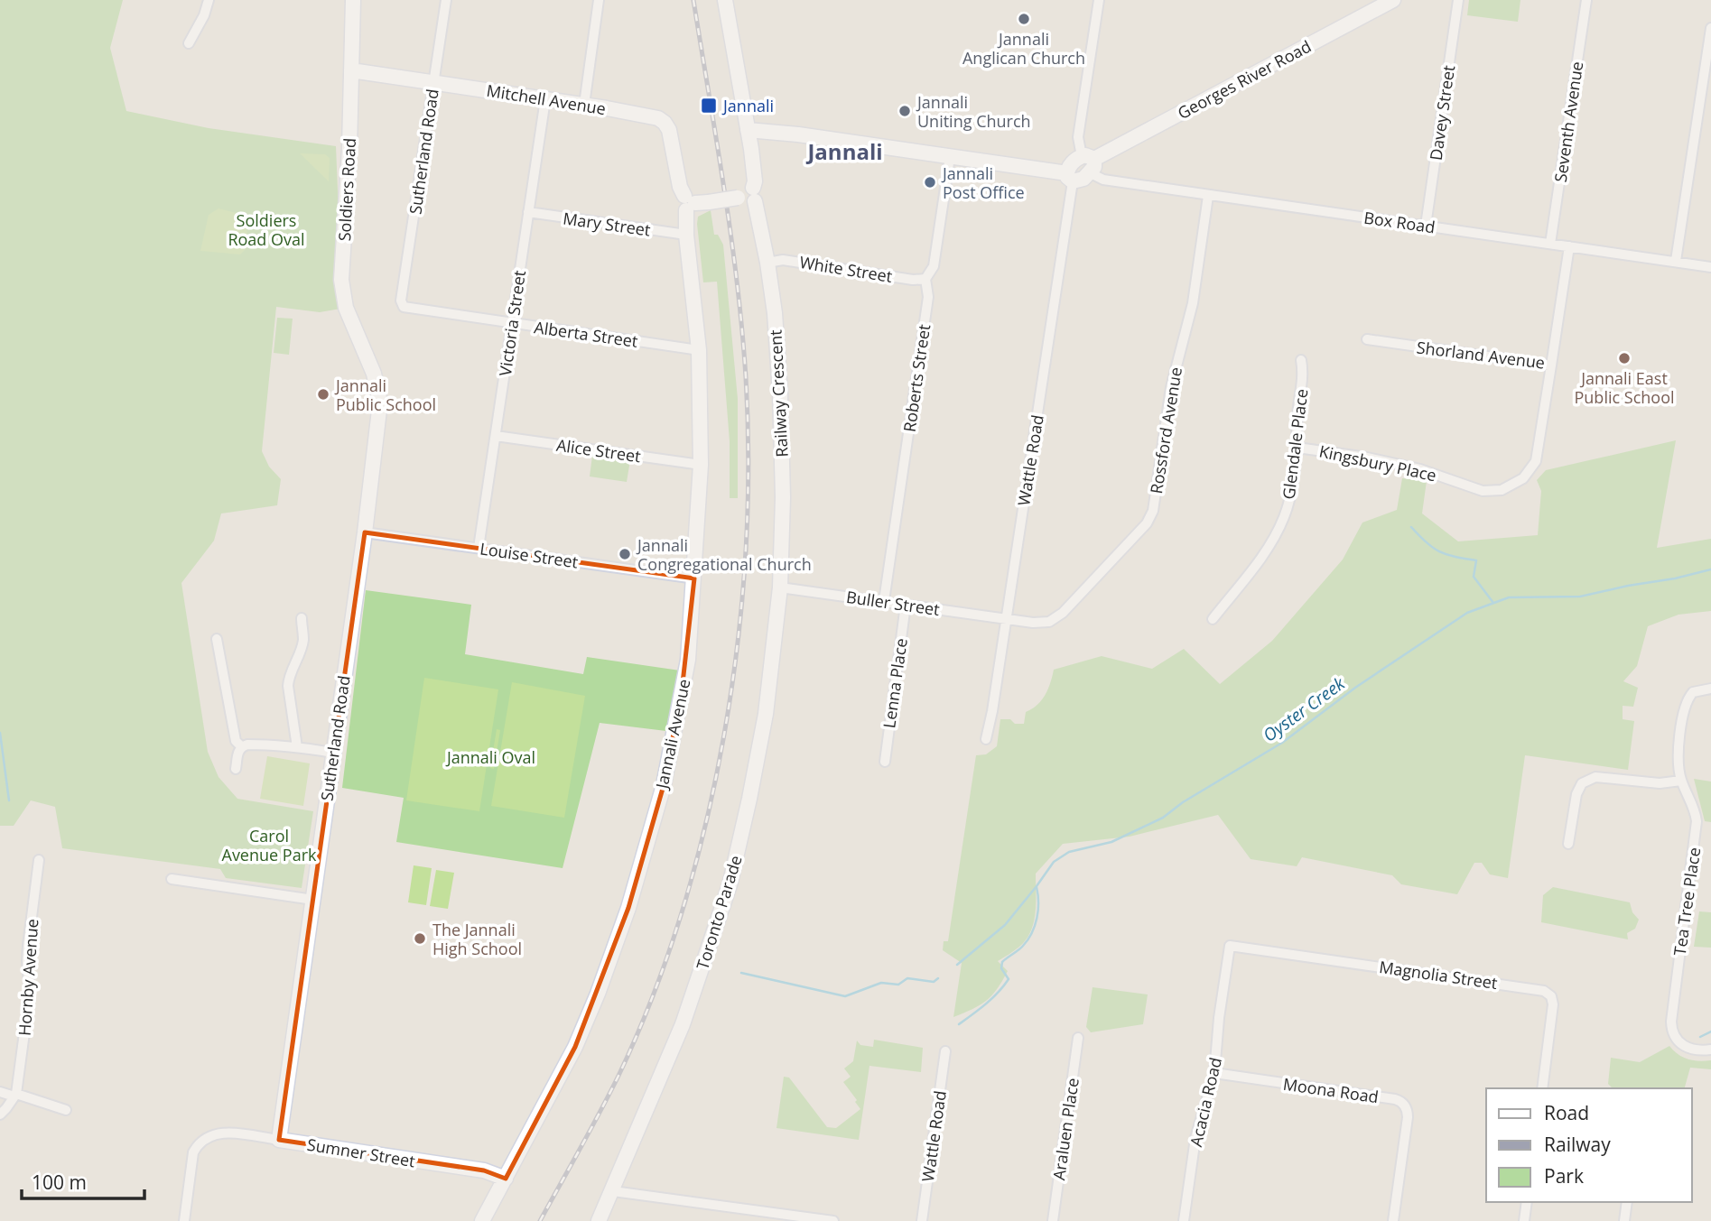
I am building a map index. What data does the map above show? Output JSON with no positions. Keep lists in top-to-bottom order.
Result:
{
  "streets": {
    "street": [
      "Georges River Road",
      "Mitchell Avenue",
      "Davey Street",
      "Seventh Avenue",
      "Sutherland Road",
      "Soldiers Road",
      "Box Road",
      "Mary Street",
      "White Street",
      "Victoria Street",
      "Alberta Street",
      "Shorland Avenue",
      "Roberts Street",
      "Railway Crescent",
      "Rossford Avenue",
      "Glendale Place",
      "Alice Street",
      "Wattle Road",
      "Kingsbury Place",
      "Louise Street",
      "Buller Street",
      "Lenna Place",
      "Jannali Avenue",
      "Tea Tree Place",
      "Toronto Parade",
      "Magnolia Street",
      "Hornby Avenue",
      "Moona Road",
      "Acacia Road",
      "Araluen Place",
      "Sumner Street"
    ]
  },
  "crossings": [
    ["Georges River Road", "Box Road"],
    ["Mitchell Avenue", "Sutherland Road"],
    ["Mitchell Avenue", "Soldiers Road"],
    ["Mitchell Avenue", "Victoria Street"],
    ["Mitchell Avenue", "Jannali Avenue"],
    ["Davey Street", "Box Road"],
    ["Seventh Avenue", "Box Road"],
    ["Sutherland Road", "Soldiers Road"],
    ["Sutherland Road", "Alberta Street"],
    ["Sutherland Road", "Louise Street"],
    ["Sutherland Road", "Sumner Street"],
    ["Box Road", "Shorland Avenue"],
    ["Box Road", "Rossford Avenue"],
    ["Mary Street", "Victoria Street"],
    ["Mary Street", "Jannali Avenue"],
    ["White Street", "Roberts Street"],
    ["White Street", "Railway Crescent"],
    ["Victoria Street", "Alberta Street"],
    ["Victoria Street", "Alice Street"],
    ["Victoria Street", "Louise Street"],
    ["Alberta Street", "Jannali Avenue"],
    ["Shorland Avenue", "Kingsbury Place"],
    ["Roberts Street", "Buller Street"],
    ["Railway Crescent", "Buller Street"],
    ["Railway Crescent", "Toronto Parade"],
    ["Rossford Avenue", "Wattle Road"],
    ["Rossford Avenue", "Buller Street"],
    ["Glendale Place", "Kingsbury Place"],
    ["Alice Street", "Jannali Avenue"],
    ["Wattle Road", "Buller Street"],
    ["Louise Street", "Jannali Avenue"],
    ["Buller Street", "Lenna Place"],
    ["Buller Street", "Toronto Parade"],
    ["Jannali Avenue", "Sumner Street"],
    ["Magnolia Street", "Acacia Road"],
    ["Moona Road", "Acacia Road"]
  ],
  "districts": ["Jannali"],
  "water": ["Oyster Creek"],
  "parks": ["Soldiers Road Oval", "Jannali Oval", "Carol Avenue Park"],
  "places": {
    "other": [
      "Jannali Anglican Church",
      "Jannali Uniting Church",
      "Jannali Post Office",
      "Jannali East Public School",
      "Jannali Public School",
      "Jannali Congregational Church",
      "The Jannali High School"
    ],
    "transit": ["Jannali"]
  },
  "legend": ["Road", "Railway", "Park"],
  "scale_bar": "100 m"
}
